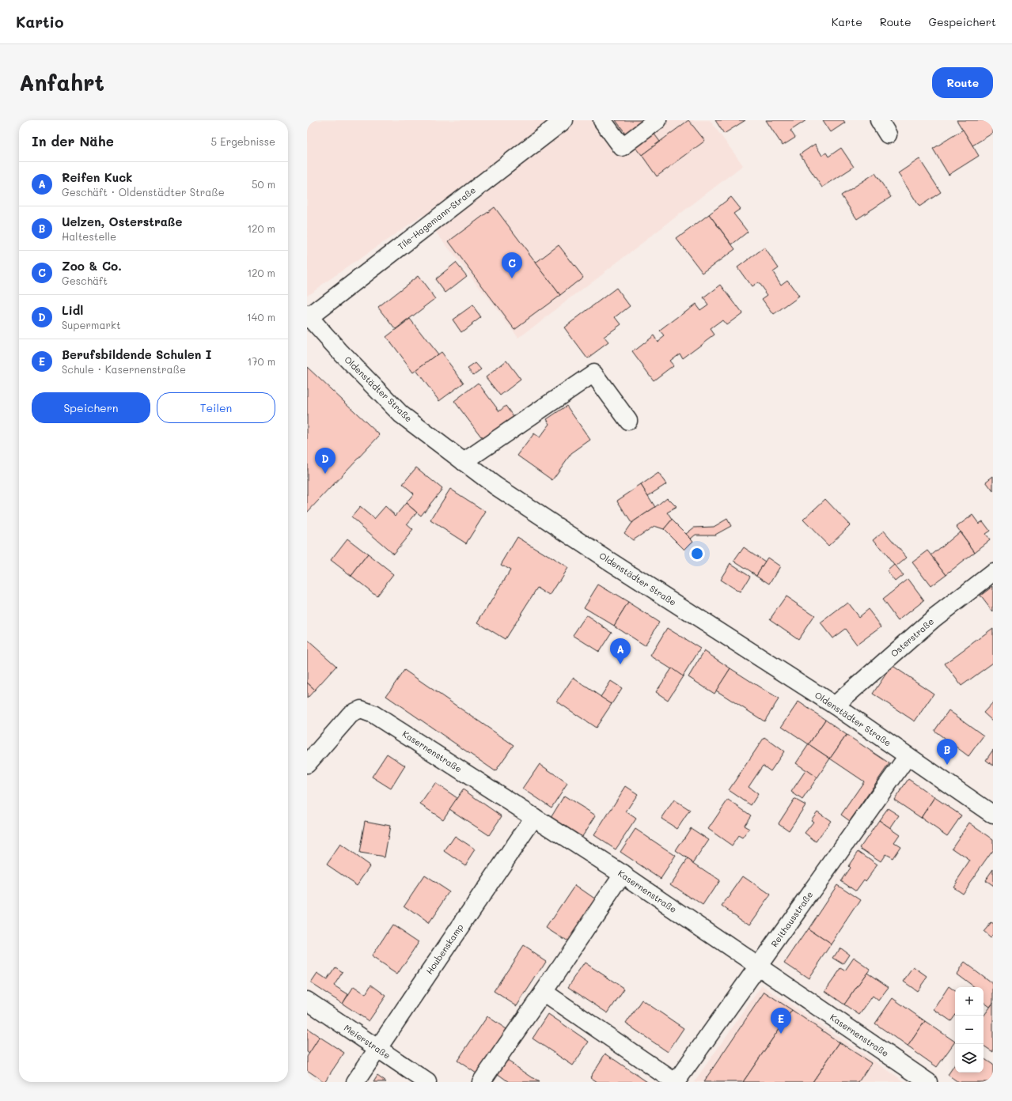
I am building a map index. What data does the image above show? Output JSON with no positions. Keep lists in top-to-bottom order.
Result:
{
  "streets": {
    "street": [
      "Tile-Hagemann-Straße",
      "Oldenstädter Straße",
      "Osterstraße",
      "Kasernenstraße",
      "Reithausstraße",
      "Houbenskamp",
      "Meierstraße"
    ]
  },
  "crossings": [
    ["Tile-Hagemann-Straße", "Oldenstädter Straße"],
    ["Oldenstädter Straße", "Osterstraße"],
    ["Oldenstädter Straße", "Reithausstraße"],
    ["Kasernenstraße", "Reithausstraße"],
    ["Kasernenstraße", "Houbenskamp"],
    ["Houbenskamp", "Meierstraße"]
  ],
  "page": {
    "header": "Kartio",
    "nav": ["Karte", "Route", "Gespeichert"],
    "buttons": [
      "Route",
      ["Speichern", "Teilen"]
    ],
    "title": "Anfahrt",
    "heading": ["In der Nähe", "5 Ergebnisse"],
    "list": [
      {
        "mark": "A",
        "name": "Reifen Kuck",
        "note": "Geschäft · Oldenstädter Straße",
        "value": "50 m"
      },
      {
        "mark": "B",
        "name": "Uelzen, Osterstraße",
        "note": "Haltestelle",
        "value": "120 m"
      },
      {
        "mark": "C",
        "name": "Zoo & Co.",
        "note": "Geschäft",
        "value": "120 m"
      },
      {
        "mark": "D",
        "name": "Lidl",
        "note": "Supermarkt",
        "value": "140 m"
      },
      {
        "mark": "E",
        "name": "Berufsbildende Schulen I",
        "note": "Schule · Kasernenstraße",
        "value": "170 m"
      }
    ],
    "pins": [
      "C",
      "D",
      "A",
      "B",
      "E"
    ],
    "map_buttons": ["+", "−"]
  }
}
